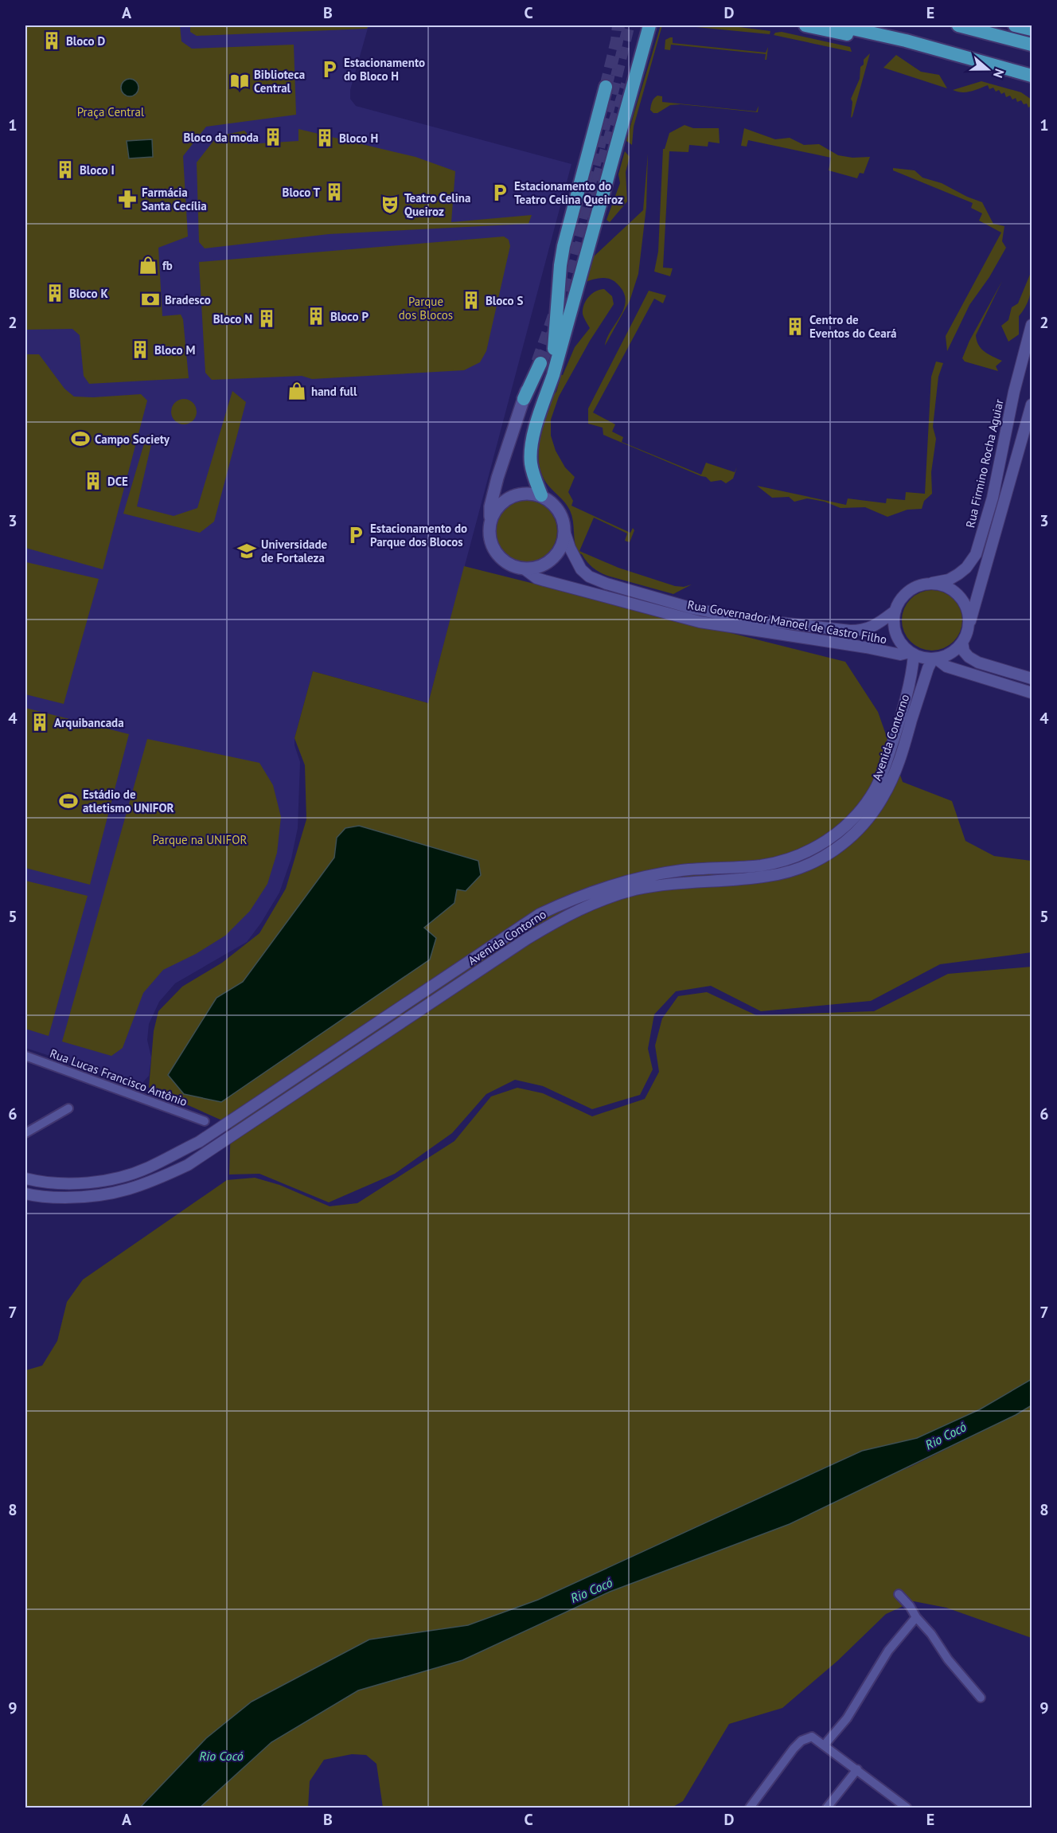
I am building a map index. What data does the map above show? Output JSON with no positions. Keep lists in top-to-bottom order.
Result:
{
  "streets": {
    "street": [
      "Rua Firmino Rocha Aguiar",
      "Rua Governador Manoel de Castro Filho",
      "Avenida Contorno",
      "Rua Lucas Francisco Antônio"
    ]
  },
  "crossings": [
    ["Rua Firmino Rocha Aguiar", "Rua Governador Manoel de Castro Filho"],
    ["Rua Firmino Rocha Aguiar", "Avenida Contorno"],
    ["Rua Governador Manoel de Castro Filho", "Avenida Contorno"]
  ],
  "water": ["Rio Cocó"],
  "parks": ["Praça Central", "Parque dos Blocos", "Parque na UNIFOR"],
  "places": {
    "building": [
      "Bloco D",
      "Bloco da moda",
      "Bloco H",
      "Bloco I",
      "Bloco T",
      "Bloco K",
      "Bloco S",
      "Bloco P",
      "Bloco N",
      "Centro de Eventos do Ceará",
      "Bloco M",
      "DCE",
      "Arquibancada"
    ],
    "parking": ["Estacionamento do Bloco H", "Estacionamento do Teatro Celina Queiroz", "Estacionamento do Parque dos Blocos"],
    "library": ["Biblioteca Central"],
    "pharmacy": ["Farmácia Santa Cecília"],
    "theatre": ["Teatro Celina Queiroz"],
    "shop": ["fb", "hand full"],
    "bank": ["Bradesco"],
    "sports": ["Campo Society", "Estádio de atletismo UNIFOR"],
    "school or university": ["Universidade de Fortaleza"]
  },
  "north": "right",
  "grid": {
    "columns": [
      "A",
      "B",
      "C",
      "D",
      "E"
    ],
    "rows": [
      "1",
      "2",
      "3",
      "4",
      "5",
      "6",
      "7",
      "8",
      "9"
    ]
  }
}
